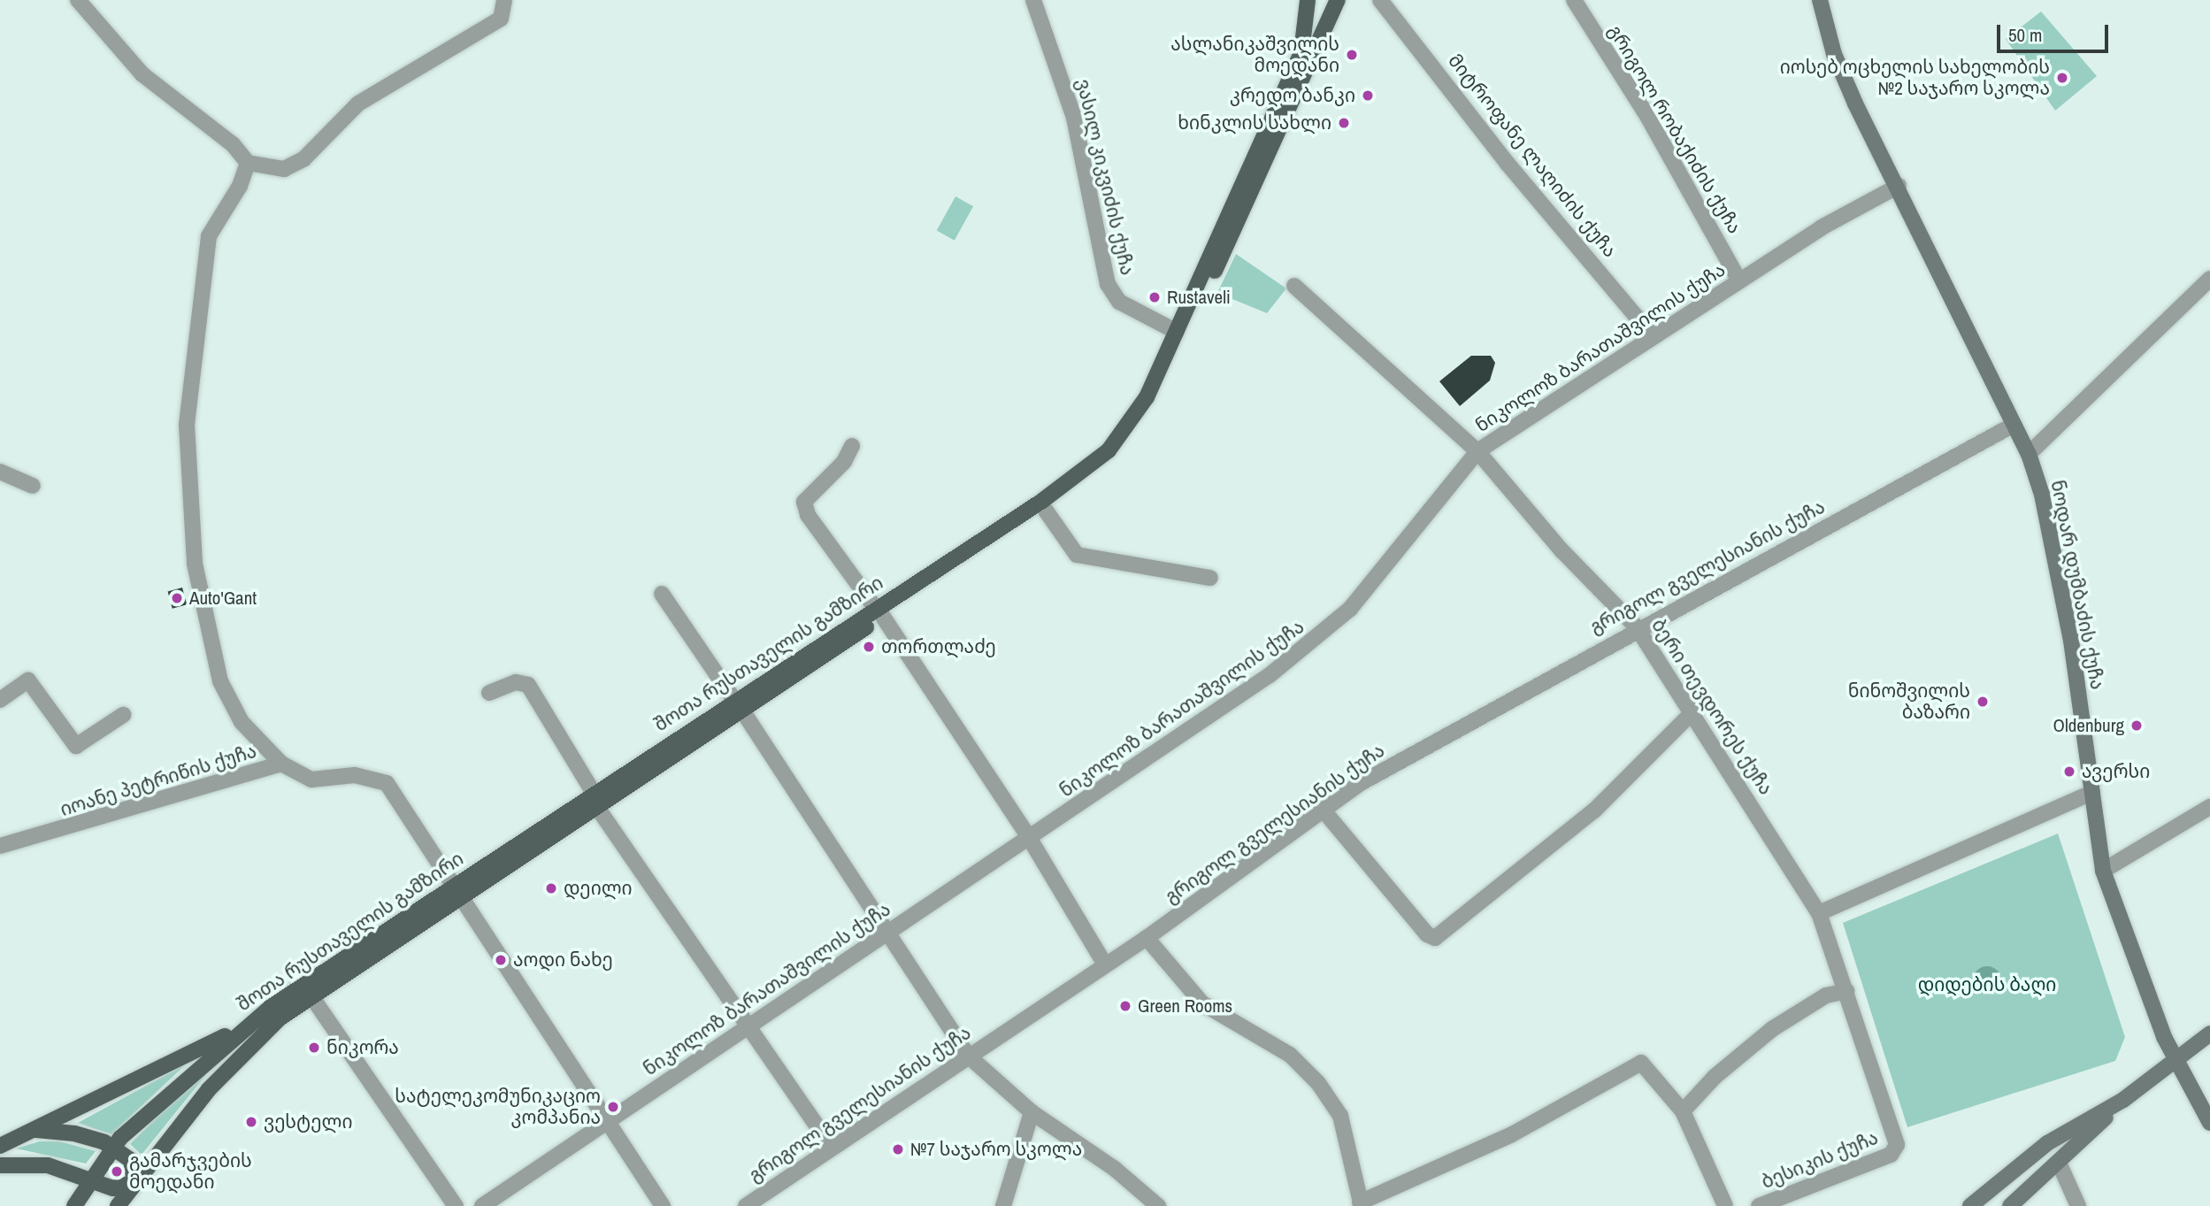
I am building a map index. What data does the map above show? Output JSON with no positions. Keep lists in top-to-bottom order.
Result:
{
  "streets": {
    "main road": ["ნოდარ დუმბაძის ქუჩა", "შოთა რუსთაველის გამზირი"],
    "street": [
      "გრიგოლ რობაქიძის ქუჩა",
      "მიტროფანე ლაღიძის ქუჩა",
      "ვასილ კიკვიძის ქუჩა",
      "ნიკოლოზ ბარათაშვილის ქუჩა",
      "გრიგოლ გველესიანის ქუჩა",
      "ბერი თევდორეს ქუჩა",
      "იოანე პეტრიწის ქუჩა",
      "ბესიკის ქუჩა"
    ]
  },
  "crossings": [
    ["გრიგოლ რობაქიძის ქუჩა", "ნიკოლოზ ბარათაშვილის ქუჩა"],
    ["მიტროფანე ლაღიძის ქუჩა", "ნიკოლოზ ბარათაშვილის ქუჩა"],
    ["ვასილ კიკვიძის ქუჩა", "შოთა რუსთაველის გამზირი"],
    ["ნიკოლოზ ბარათაშვილის ქუჩა", "ნოდარ დუმბაძის ქუჩა"],
    ["ნიკოლოზ ბარათაშვილის ქუჩა", "ბერი თევდორეს ქუჩა"],
    ["ნიკოლოზ ბარათაშვილის ქუჩა", "იოანე პეტრიწის ქუჩა"],
    ["გრიგოლ გველესიანის ქუჩა", "ნოდარ დუმბაძის ქუჩა"],
    ["გრიგოლ გველესიანის ქუჩა", "ბერი თევდორეს ქუჩა"],
    ["შოთა რუსთაველის გამზირი", "იოანე პეტრიწის ქუჩა"],
    ["ბერი თევდორეს ქუჩა", "ბესიკის ქუჩა"]
  ],
  "parks": ["დიდების ბაღი"],
  "places": [
    "ასლანიკაშვილის მოედანი",
    "იოსებ ოცხელის სახელობის №2 საჯარო სკოლა",
    "კრედო ბანკი",
    "ხინკლის სახლი",
    "Rustaveli",
    "Auto'Gant",
    "თორთლაძე",
    "ნინოშვილის ბაზარი",
    "Oldenburg",
    "ავერსი",
    "დეილი",
    "აოდი ნახე",
    "Green Rooms",
    "ნიკორა",
    "სატელეკომუნიკაციო კომპანია",
    "ვესტელი",
    "№7 საჯარო სკოლა",
    "გამარჯვების მოედანი"
  ],
  "scale_bar": "50 m"
}
